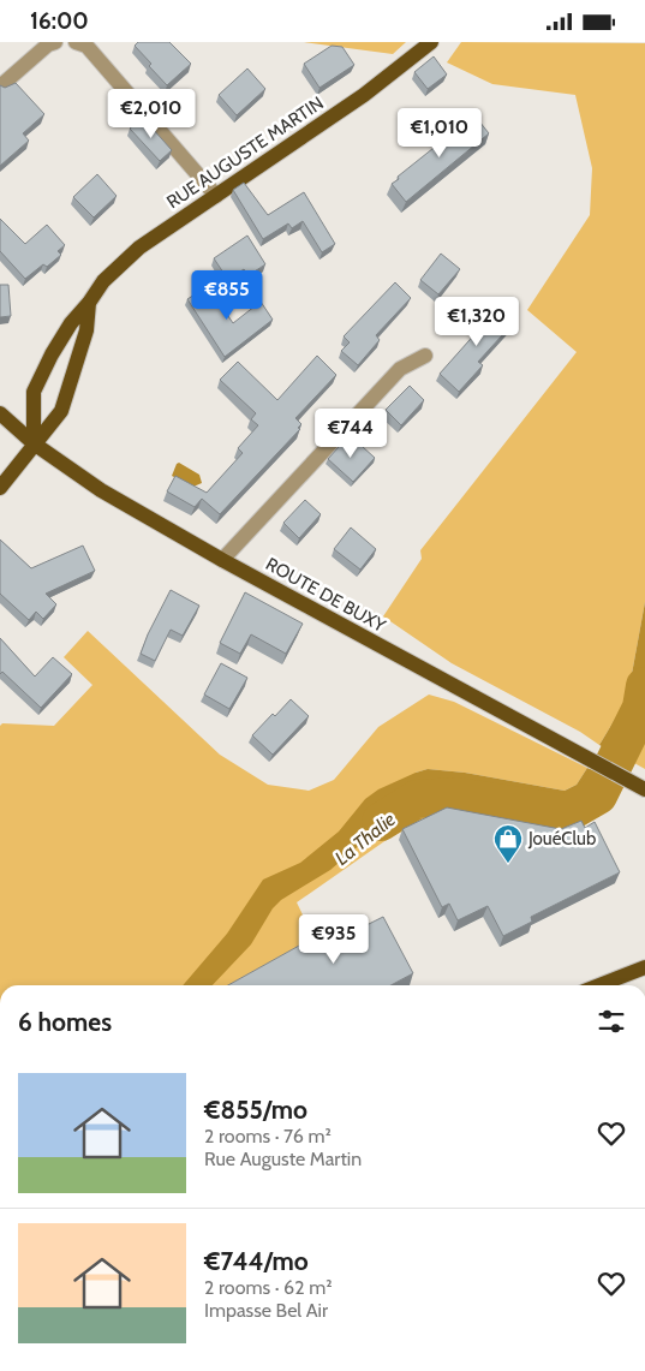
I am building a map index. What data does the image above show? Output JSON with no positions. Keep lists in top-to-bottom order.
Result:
{
  "streets": {
    "main road": ["RUE AUGUSTE MARTIN", "ROUTE DE BUXY"]
  },
  "crossings": [
    ["RUE AUGUSTE MARTIN", "ROUTE DE BUXY"]
  ],
  "water": ["La Thalie"],
  "places": {
    "shop": ["JouéClub"]
  },
  "page": {
    "status": "16:00",
    "price": [
      "€2,010",
      "€1,010",
      "€855",
      "€1,320",
      "€744",
      "€935"
    ],
    "heading": "6 homes",
    "list": [
      {
        "name": "€855/mo",
        "note": "2 rooms · 76 m² · Rue Auguste Martin"
      },
      {
        "name": "€744/mo",
        "note": "2 rooms · 62 m² · Impasse Bel Air"
      }
    ]
  }
}
